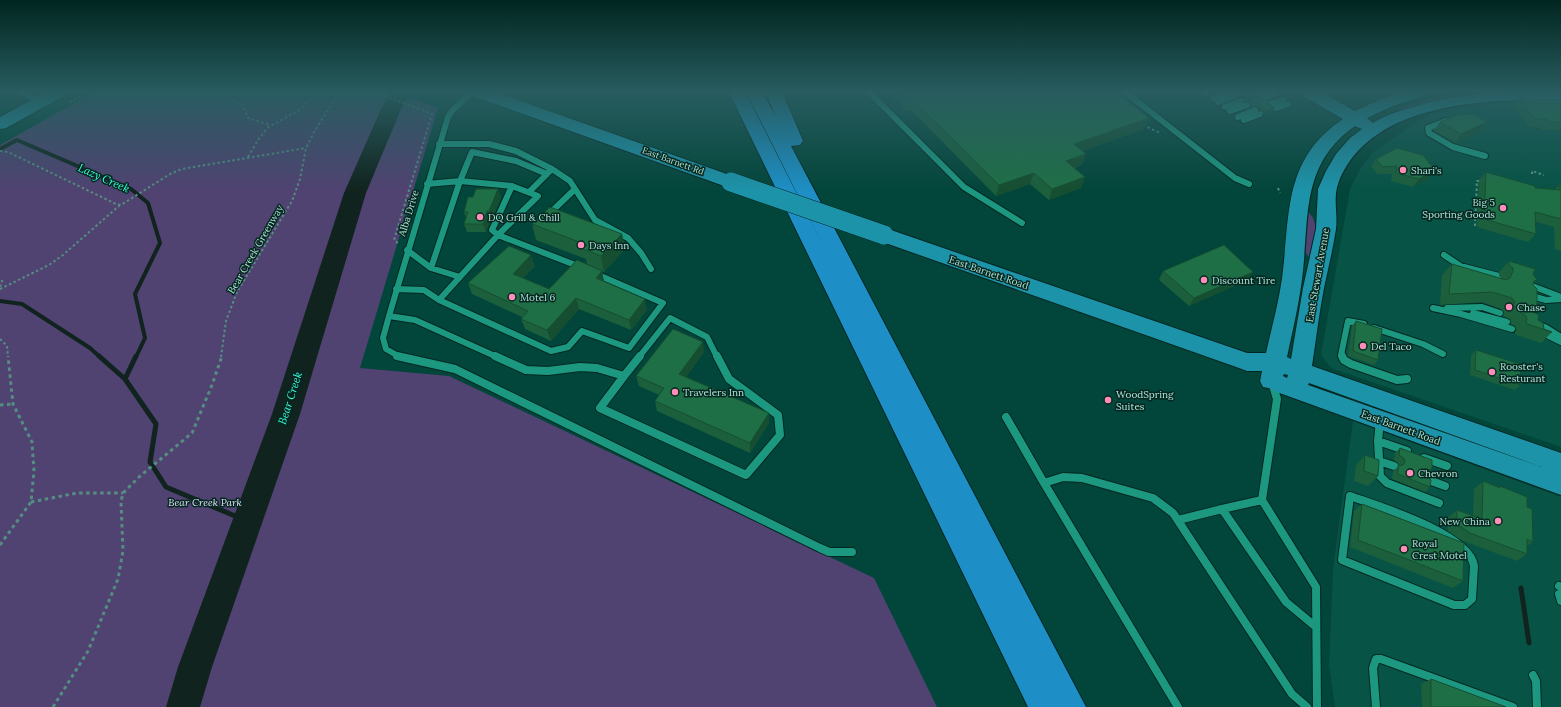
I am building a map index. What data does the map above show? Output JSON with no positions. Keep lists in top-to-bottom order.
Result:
{
  "streets": {
    "main road": ["East Barnett Rd", "East Barnett Road", "East Stewart Avenue"],
    "street": ["Alba Drive"],
    "path": ["Bear Creek Greenway"]
  },
  "crossings": [
    ["East Barnett Rd", "East Barnett Road"],
    ["East Barnett Road", "East Stewart Avenue"]
  ],
  "water": ["Lazy Creek", "Bear Creek"],
  "parks": ["Bear Creek Park"],
  "places": [
    "Shari's",
    "Big 5 Sporting Goods",
    "DQ Grill & Chill",
    "Days Inn",
    "Discount Tire",
    "Motel 6",
    "Chase",
    "Del Taco",
    "Rooster's Resturant",
    "Travelers Inn",
    "WoodSpring Suites",
    "Chevron",
    "New China",
    "Royal Crest Motel"
  ]
}
